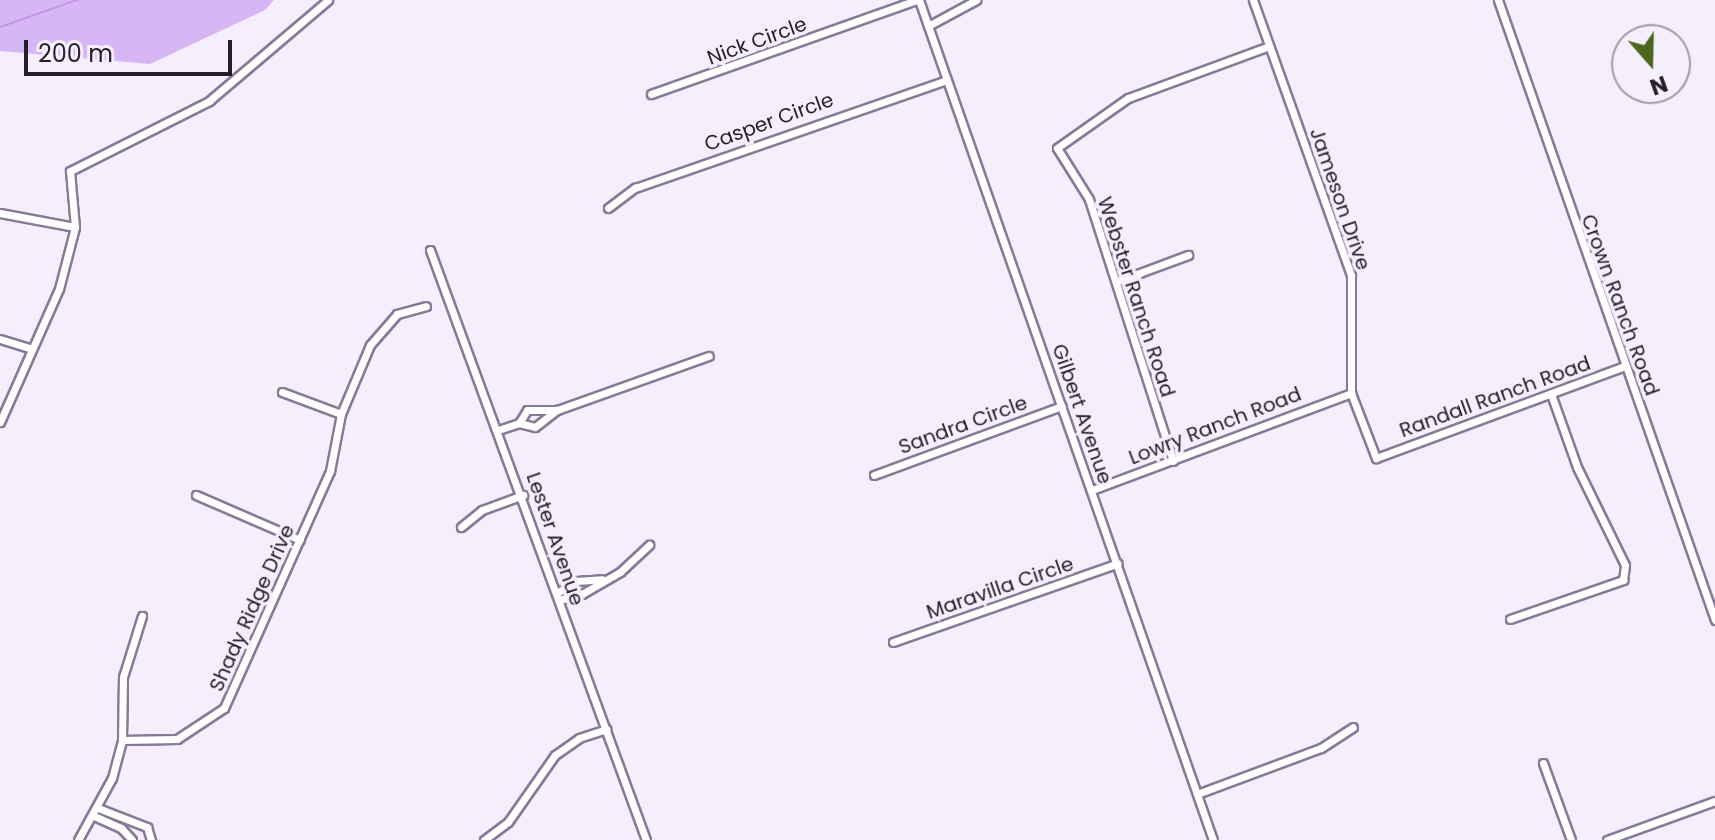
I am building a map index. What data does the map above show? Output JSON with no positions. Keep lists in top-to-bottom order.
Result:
{
  "streets": {
    "street": [
      "Nick Circle",
      "Casper Circle",
      "Jameson Drive",
      "Webster Ranch Road",
      "Crown Ranch Road",
      "Randall Ranch Road",
      "Gilbert Avenue",
      "Sandra Circle",
      "Lowry Ranch Road",
      "Lester Avenue",
      "Maravilla Circle",
      "Shady Ridge Drive"
    ]
  },
  "crossings": [
    ["Nick Circle", "Gilbert Avenue"],
    ["Casper Circle", "Gilbert Avenue"],
    ["Jameson Drive", "Webster Ranch Road"],
    ["Jameson Drive", "Randall Ranch Road"],
    ["Jameson Drive", "Lowry Ranch Road"],
    ["Webster Ranch Road", "Lowry Ranch Road"],
    ["Crown Ranch Road", "Randall Ranch Road"],
    ["Gilbert Avenue", "Sandra Circle"],
    ["Gilbert Avenue", "Lowry Ranch Road"],
    ["Gilbert Avenue", "Maravilla Circle"]
  ],
  "scale_bar": "200 m",
  "north": "bottom"
}
